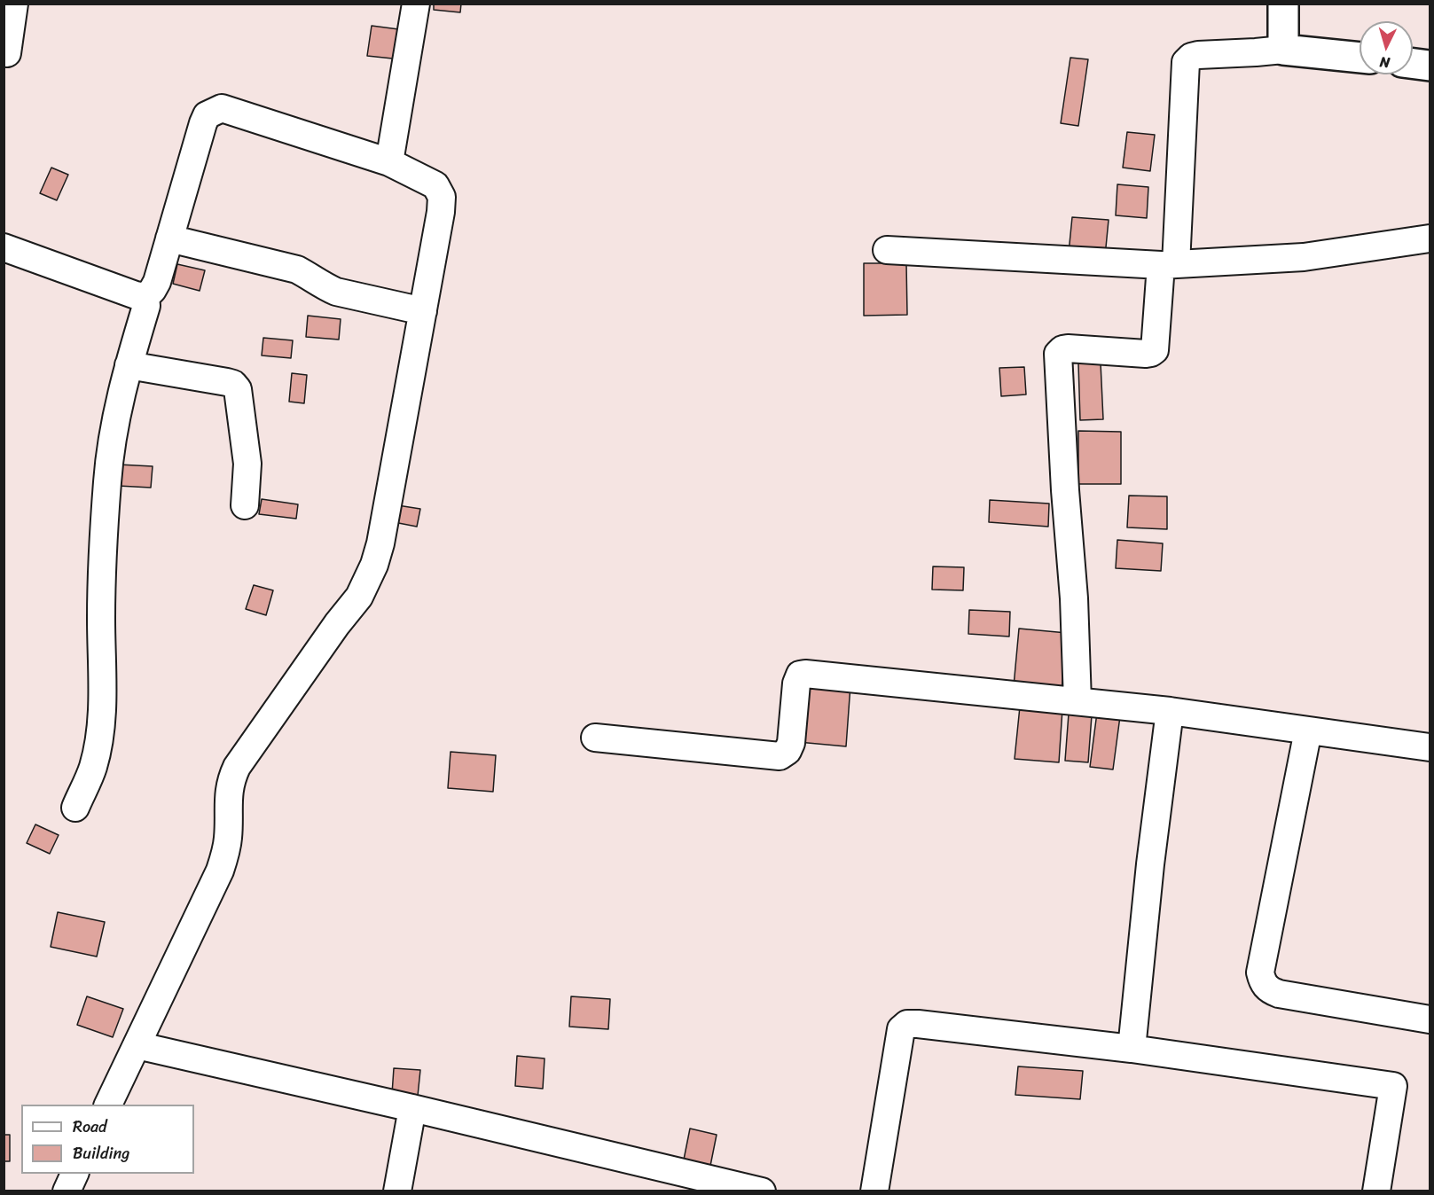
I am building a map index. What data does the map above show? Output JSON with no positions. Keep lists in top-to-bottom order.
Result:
{
  "legend": ["Road", "Building"],
  "north": "bottom"
}
